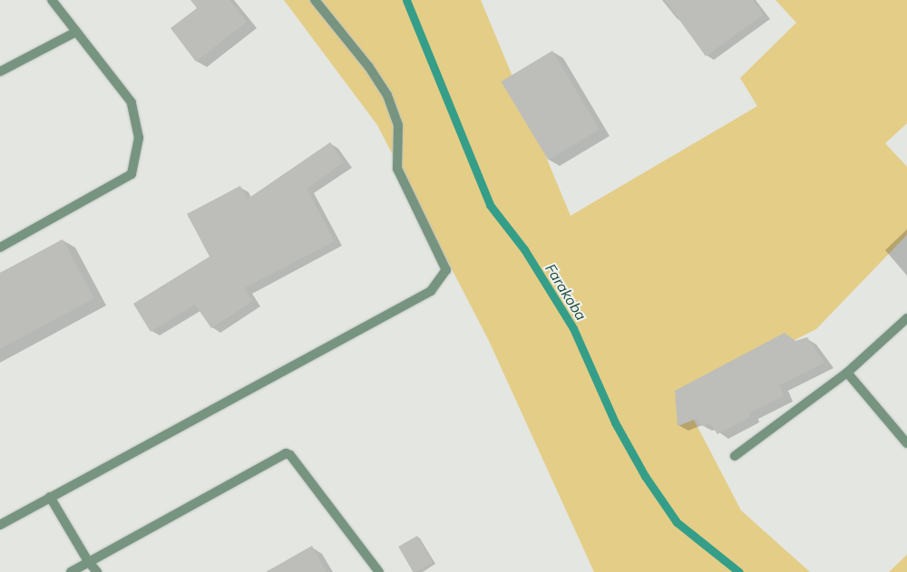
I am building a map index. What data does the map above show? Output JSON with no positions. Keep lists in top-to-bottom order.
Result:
{
  "water": ["Farakoba"]
}
